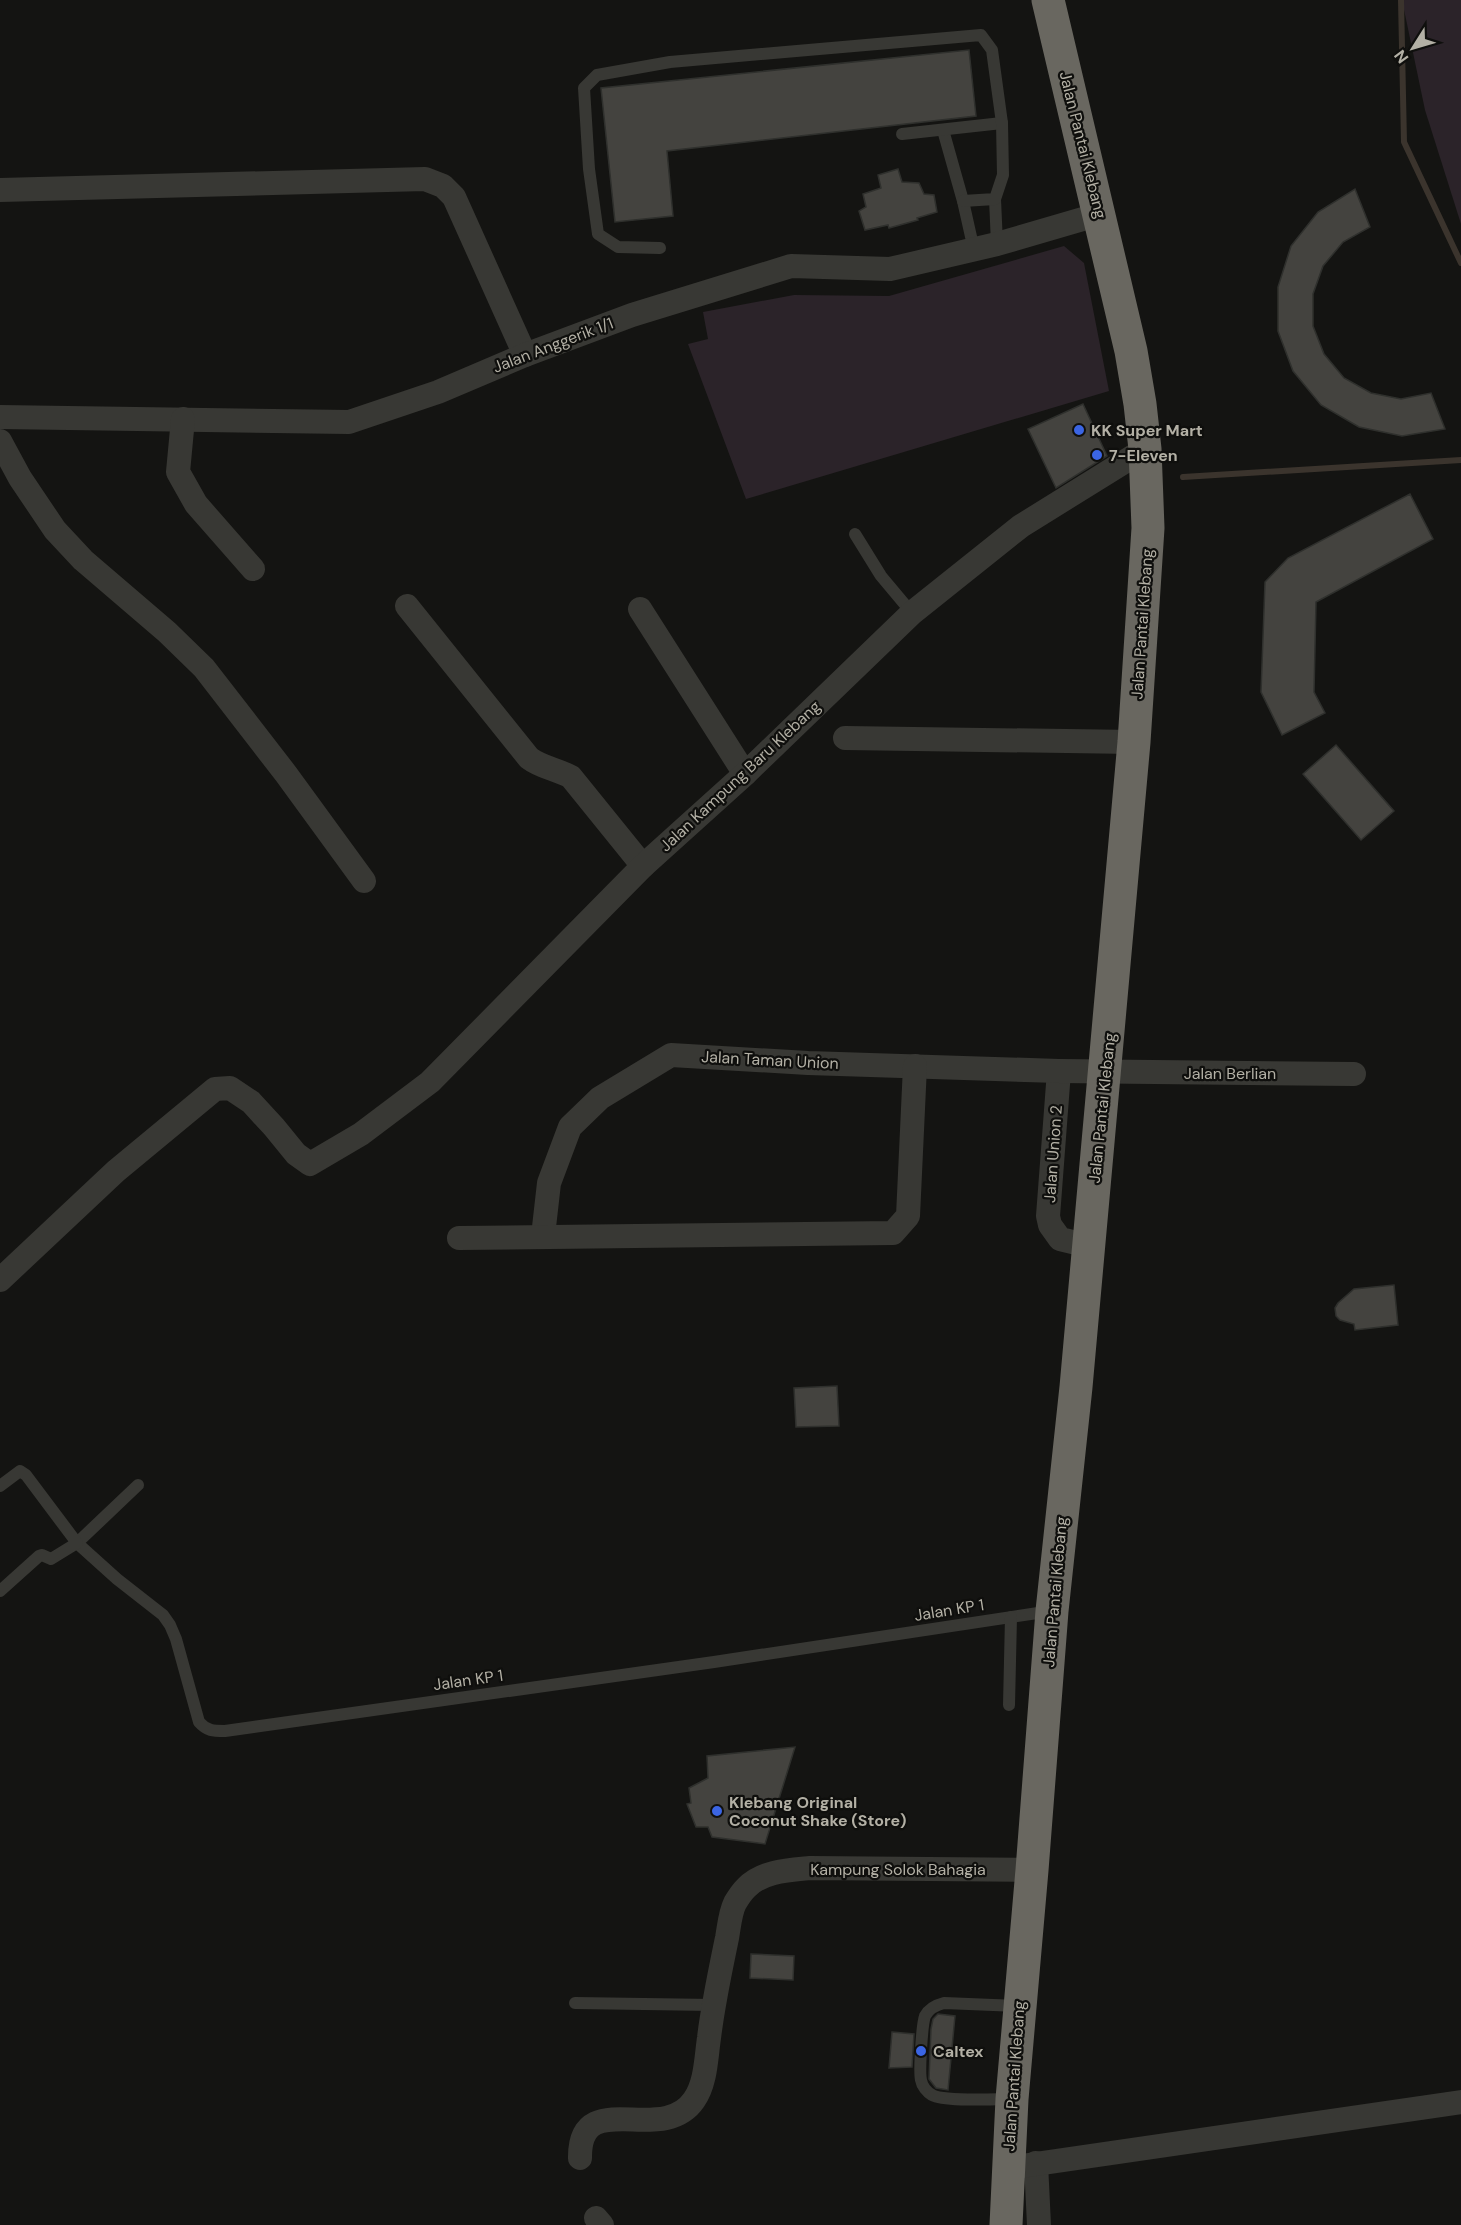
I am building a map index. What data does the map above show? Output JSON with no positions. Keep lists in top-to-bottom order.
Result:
{
  "streets": {
    "highway": ["Jalan Pantai Klebang"],
    "street": [
      "Jalan Anggerik 1/1",
      "Jalan Kampung Baru Klebang",
      "Jalan Taman Union",
      "Jalan Berlian",
      "Jalan Union 2",
      "Kampung Solok Bahagia"
    ],
    "lane": ["Jalan KP 1"]
  },
  "crossings": [
    ["Jalan Pantai Klebang", "Jalan Anggerik 1/1"],
    ["Jalan Pantai Klebang", "Jalan Kampung Baru Klebang"],
    ["Jalan Pantai Klebang", "Jalan Taman Union"],
    ["Jalan Pantai Klebang", "Jalan Berlian"],
    ["Jalan Pantai Klebang", "Jalan Union 2"],
    ["Jalan Pantai Klebang", "Jalan KP 1"],
    ["Jalan Pantai Klebang", "Kampung Solok Bahagia"],
    ["Jalan Taman Union", "Jalan Berlian"],
    ["Jalan Taman Union", "Jalan Union 2"]
  ],
  "places": [
    "KK Super Mart",
    "7-Eleven",
    "Klebang Original Coconut Shake (Store)",
    "Caltex"
  ],
  "north": "bottom left"
}
